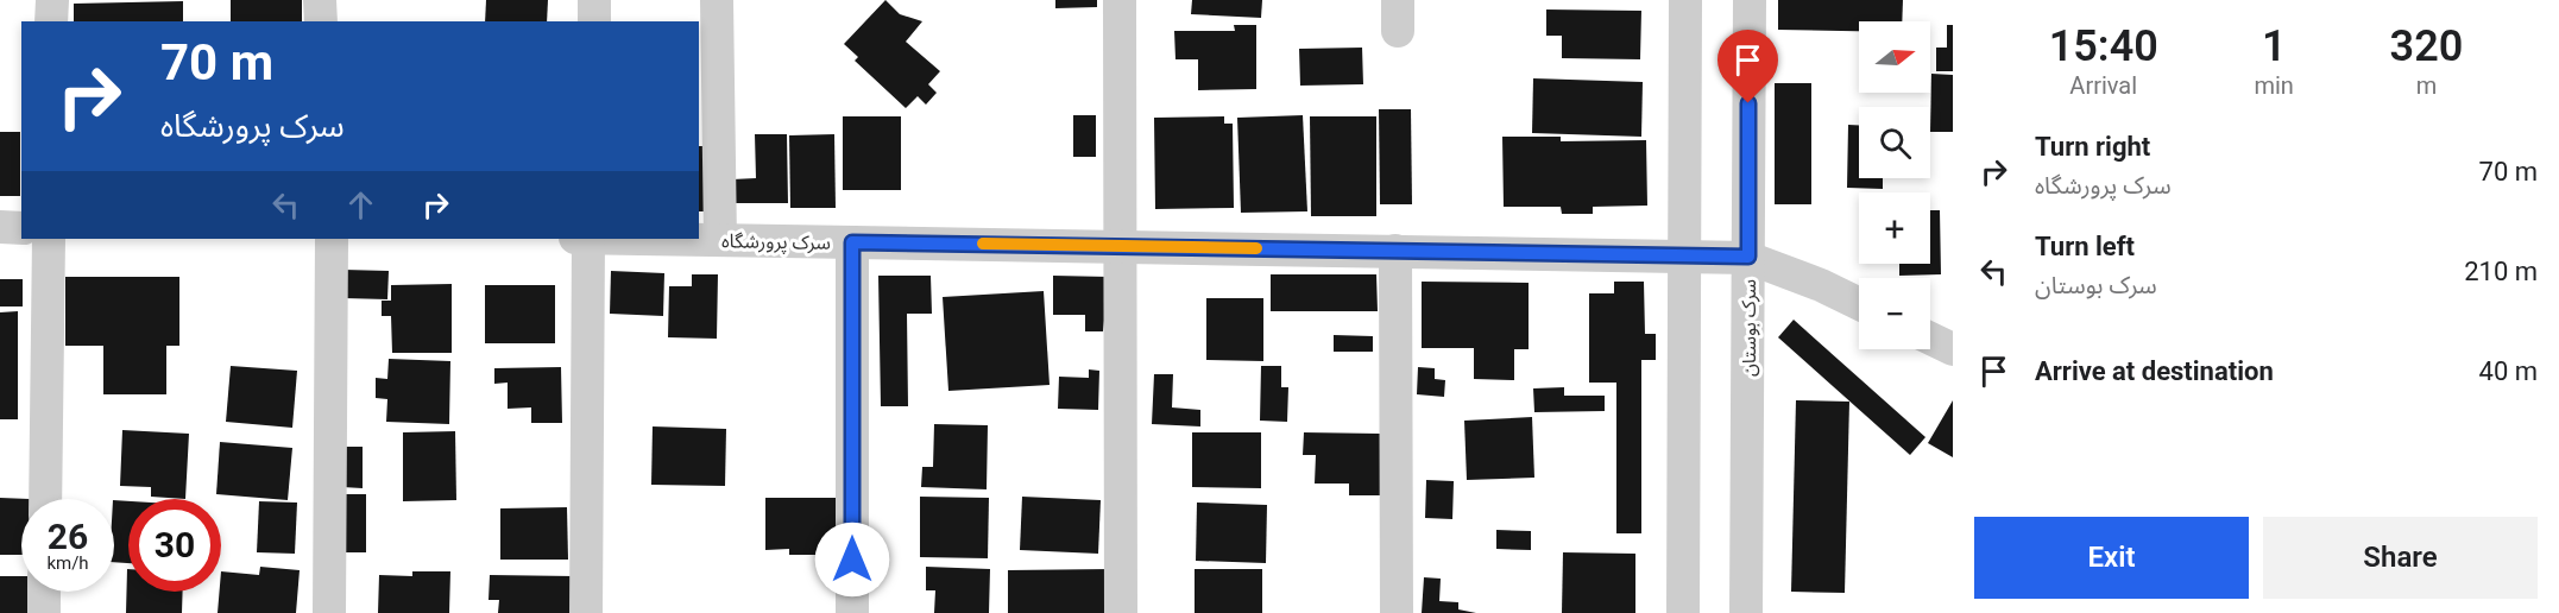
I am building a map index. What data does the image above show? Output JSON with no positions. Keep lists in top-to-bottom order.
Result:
{
  "streets": {
    "street": ["سرک پرورشگاه", "سرک بوستان"]
  },
  "crossings": [
    ["سرک پرورشگاه", "سرک بوستان"]
  ],
  "north": "right",
  "page": {
    "eta": [
      "15:40",
      "Arrival",
      "1",
      "min",
      "320",
      "m"
    ],
    "map_buttons": ["+", "−"],
    "turn": ["70 m", "سرک پرورشگاه"],
    "list": [
      {
        "name": "Turn right",
        "note": "سرک پرورشگاه",
        "value": "70 m"
      },
      {
        "name": "Turn left",
        "note": "سرک بوستان",
        "value": "210 m"
      },
      {
        "name": "Arrive at destination",
        "value": "40 m"
      }
    ],
    "speed": "26 km/h",
    "limit": "30",
    "buttons": ["Exit", "Share"]
  }
}
